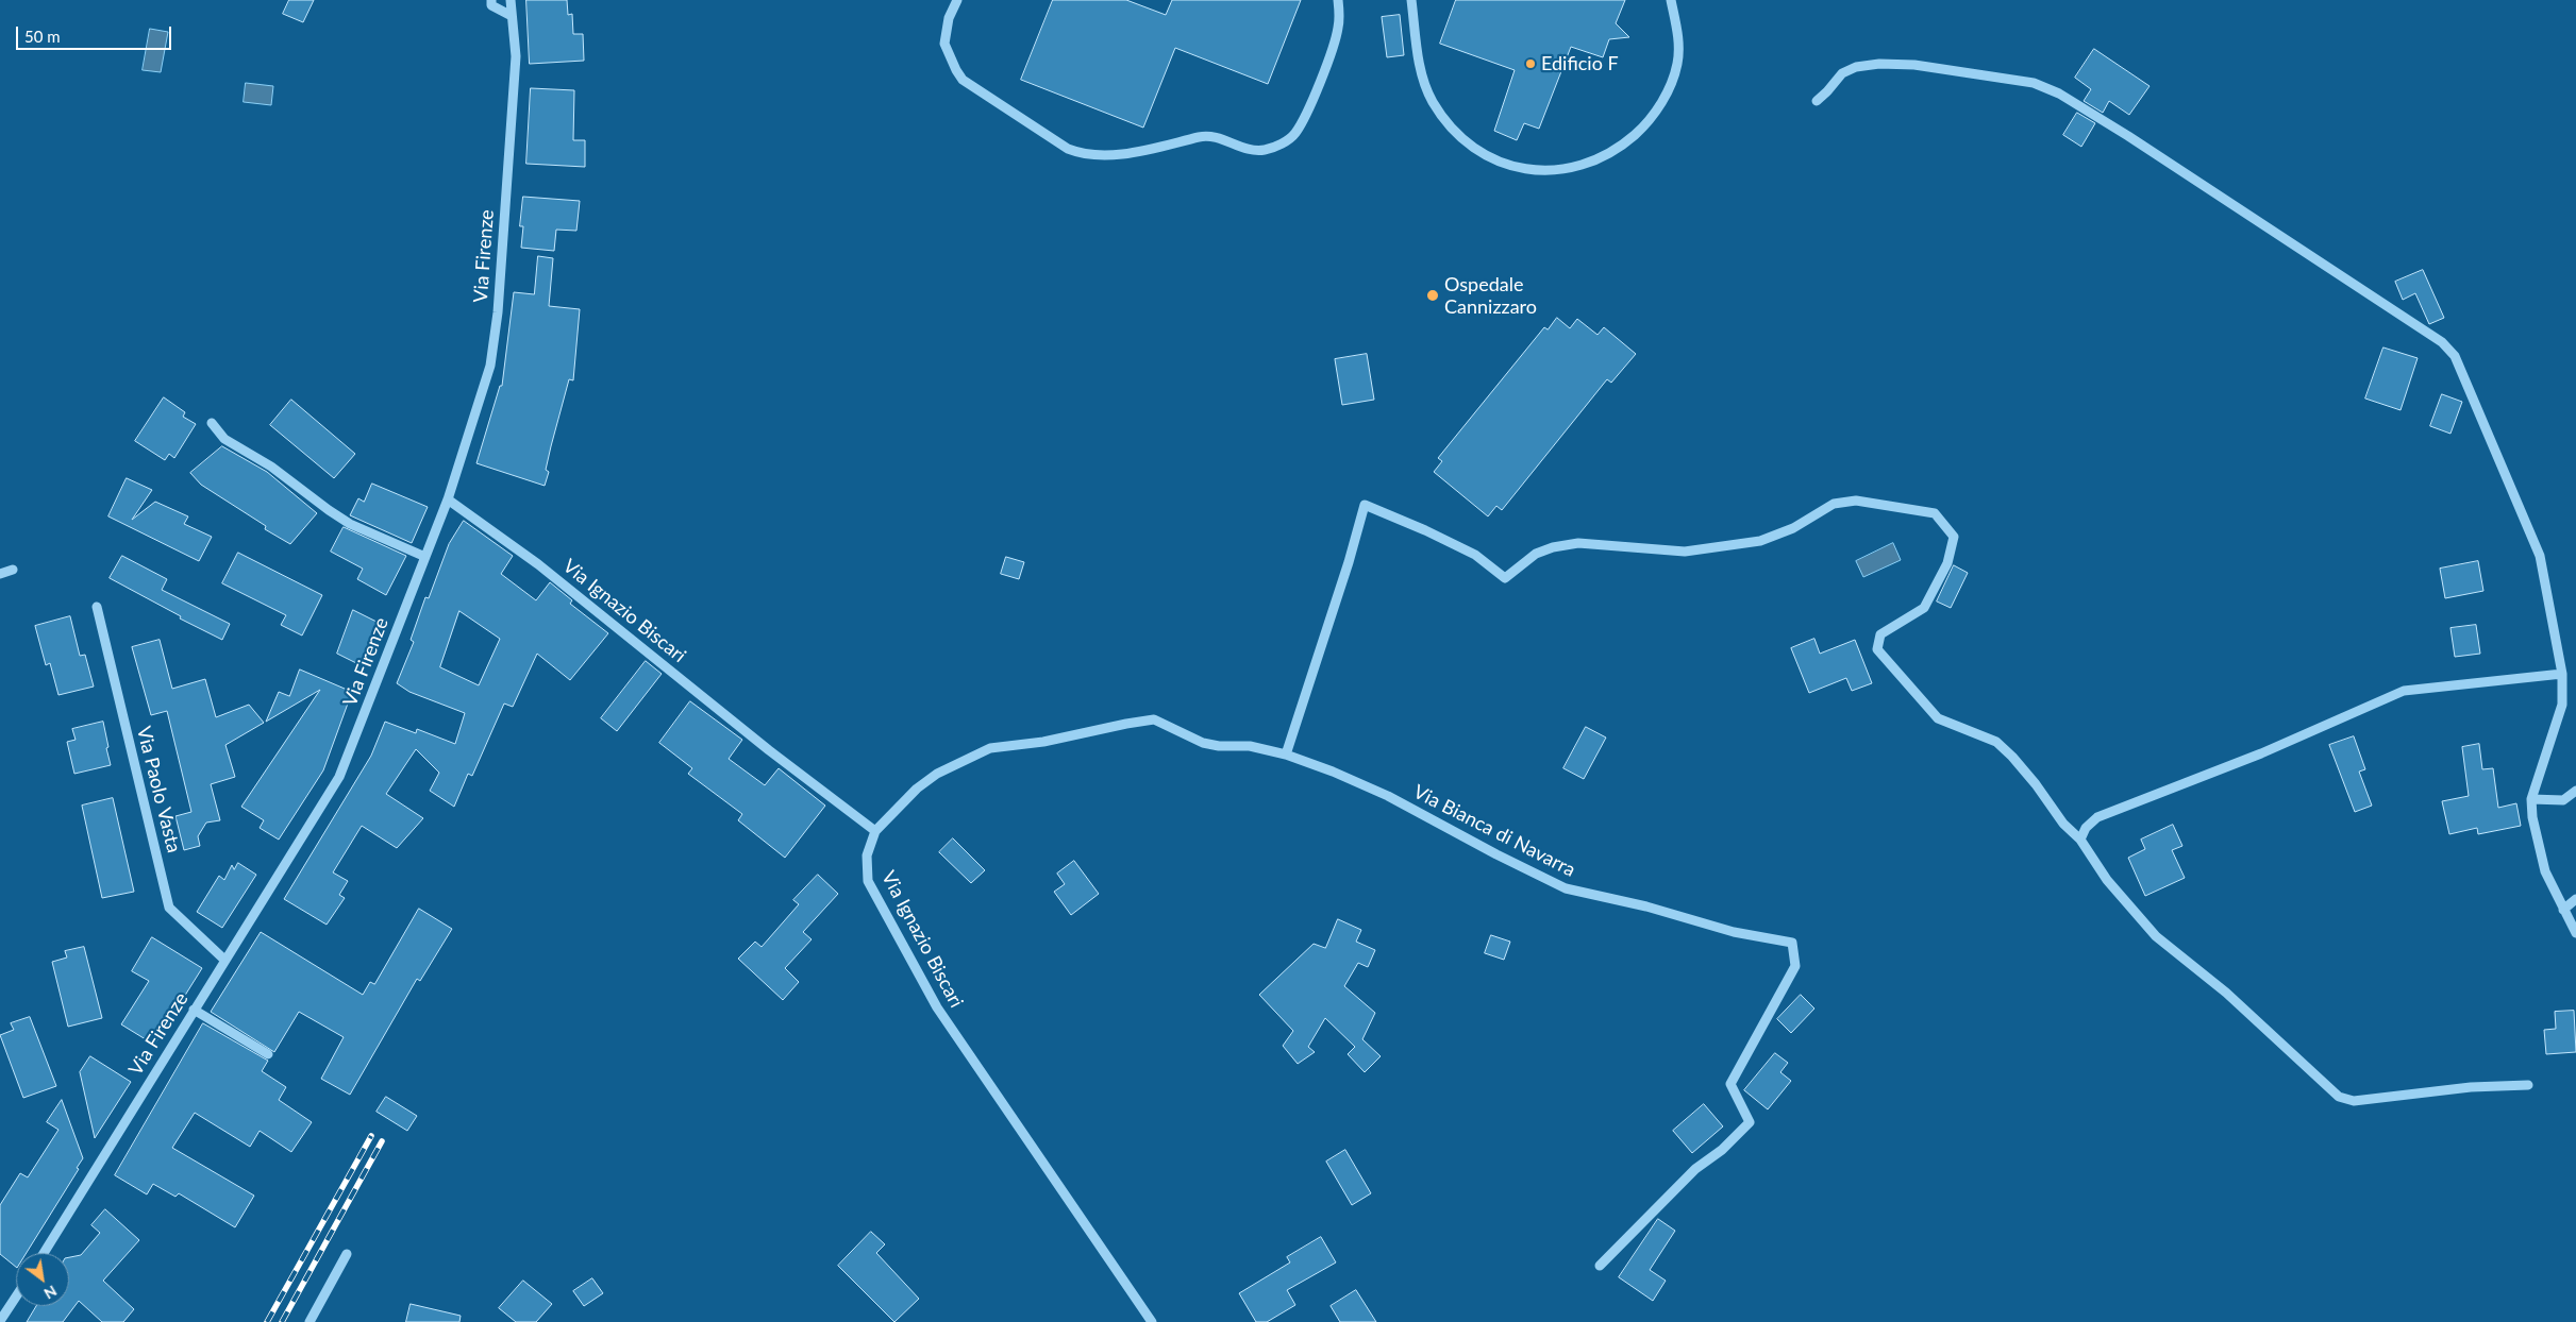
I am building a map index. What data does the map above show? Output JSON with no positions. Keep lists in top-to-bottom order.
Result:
{
  "streets": {
    "street": [
      "Via Firenze",
      "Via Ignazio Biscari",
      "Via Paolo Vasta",
      "Via Bianca di Navarra"
    ]
  },
  "crossings": [
    ["Via Firenze", "Via Ignazio Biscari"],
    ["Via Firenze", "Via Paolo Vasta"],
    ["Via Ignazio Biscari", "Via Bianca di Navarra"]
  ],
  "places": ["Edificio F", "Ospedale Cannizzaro"],
  "scale_bar": "50 m",
  "north": "bottom right"
}
